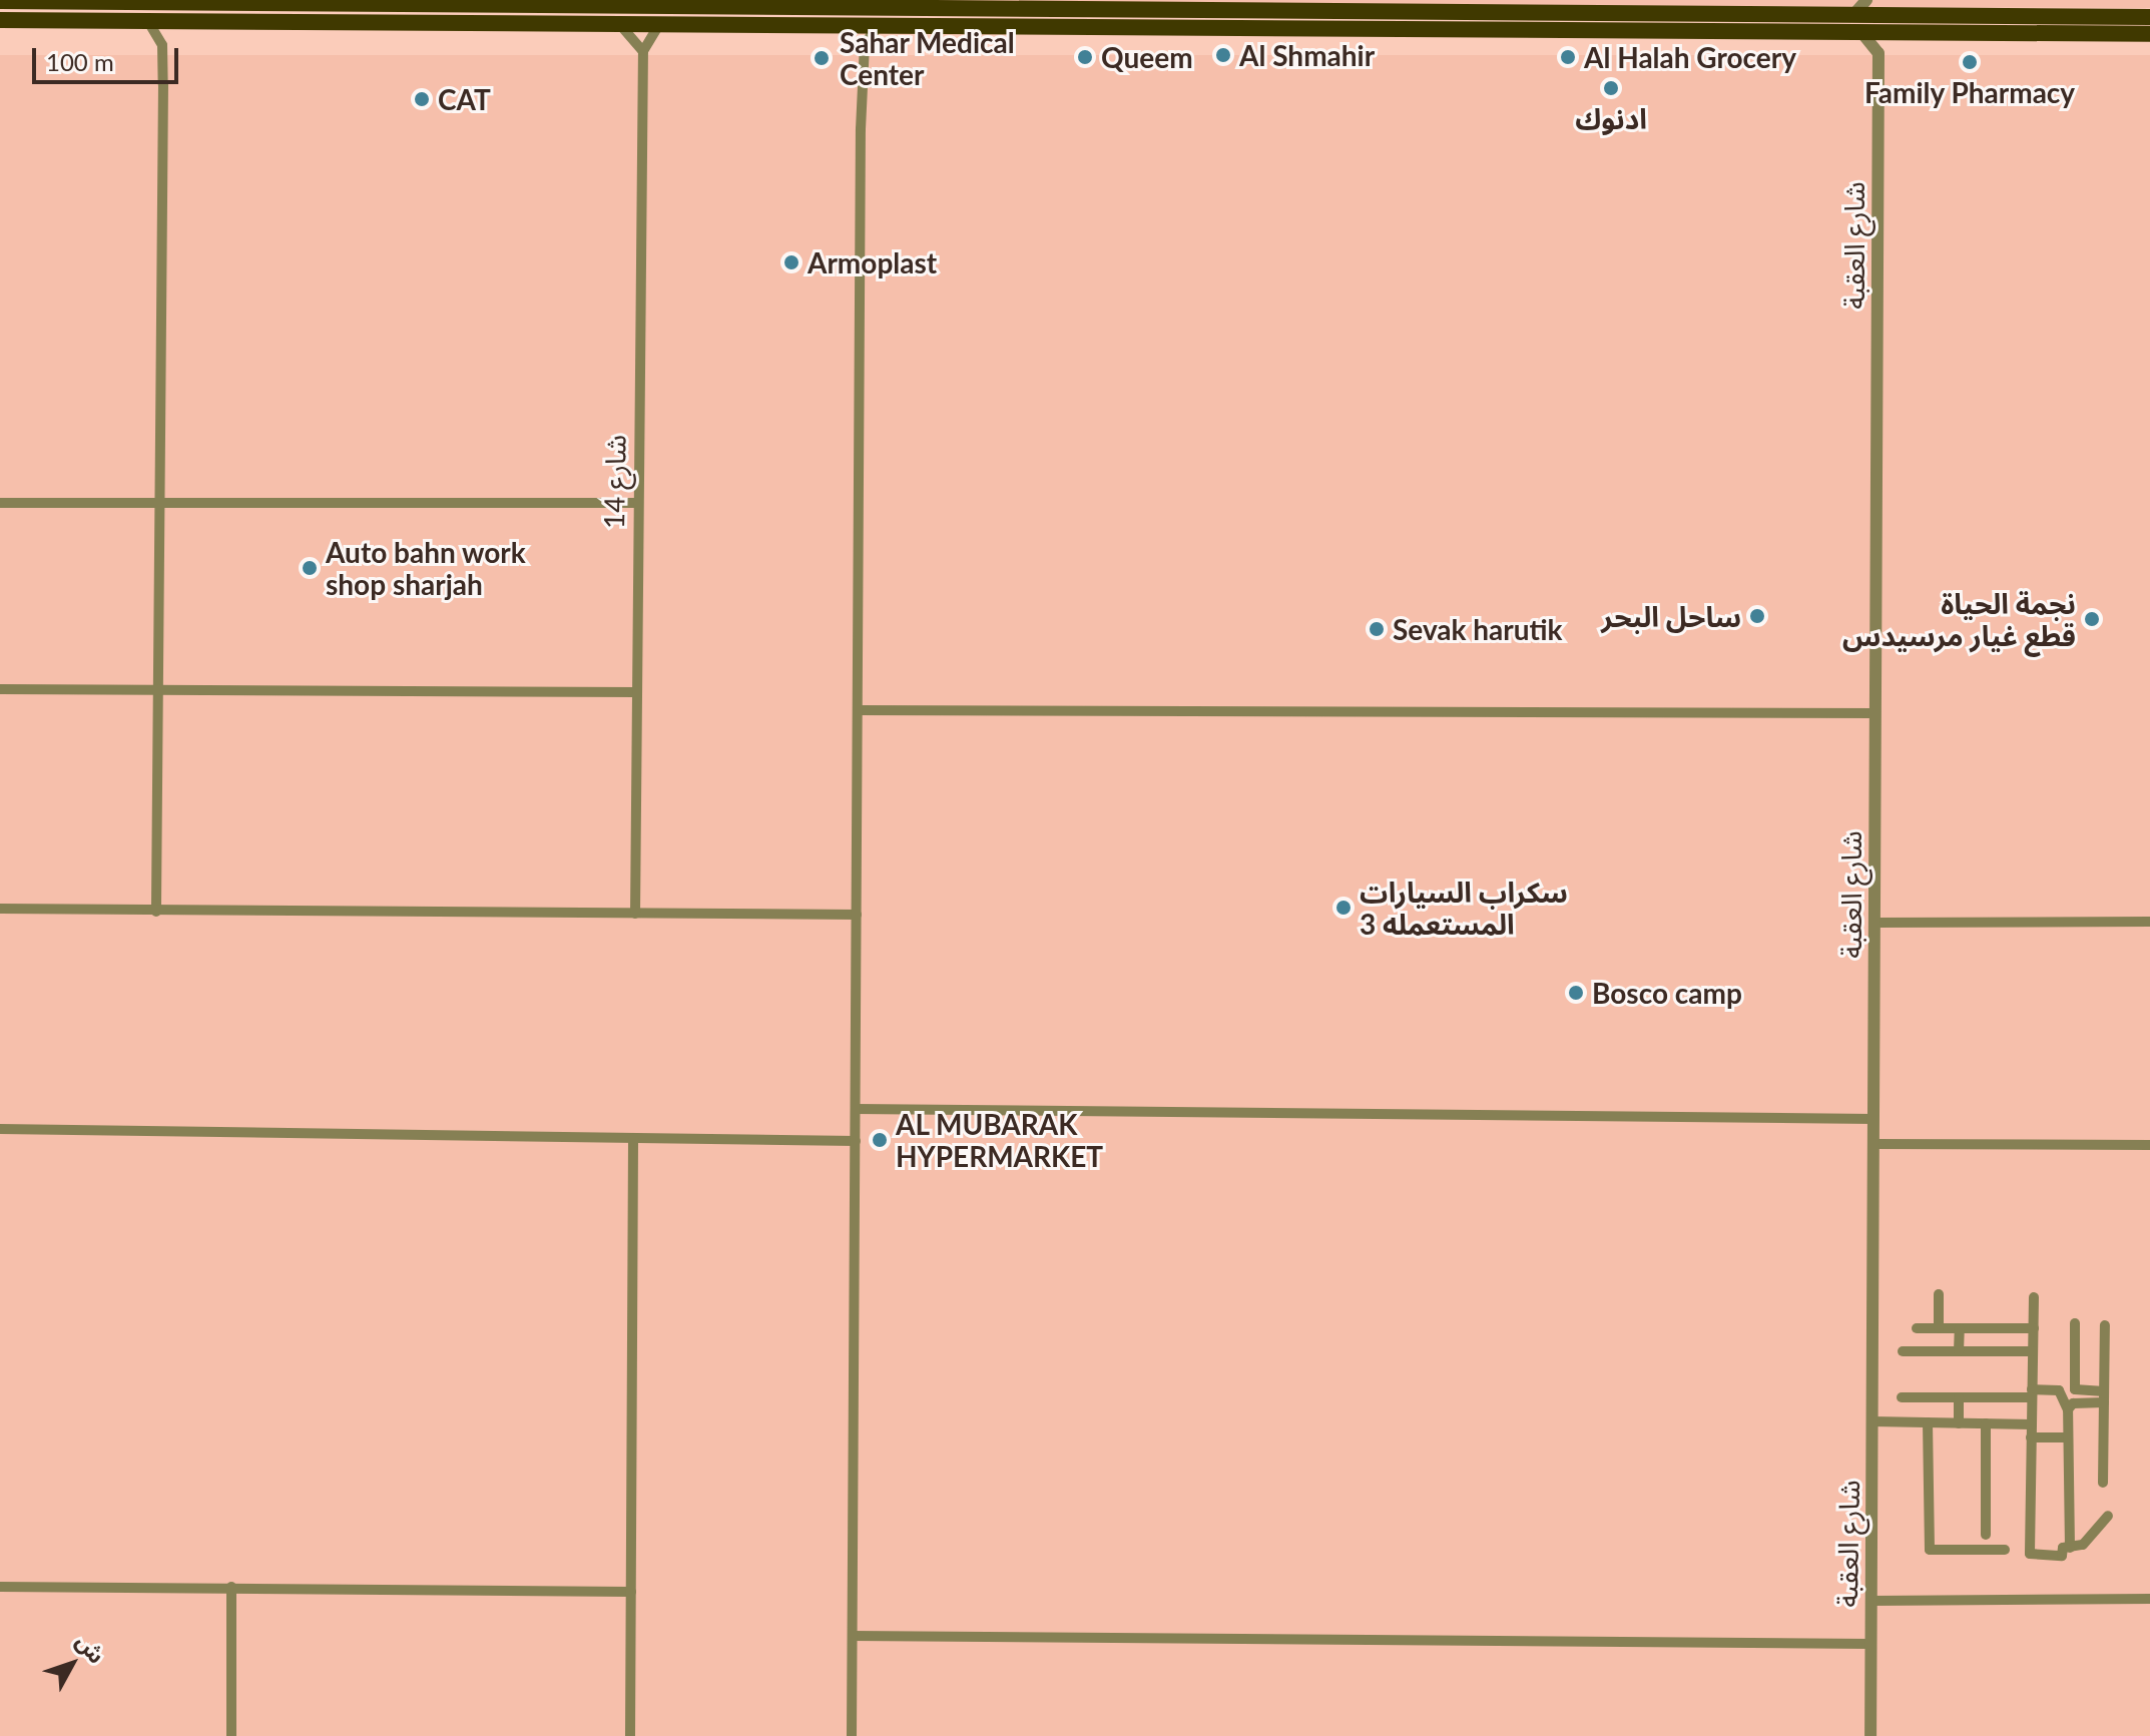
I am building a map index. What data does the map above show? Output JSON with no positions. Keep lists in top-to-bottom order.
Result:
{
  "streets": {
    "street": ["شارع العقبة", "شارع 14"]
  },
  "places": [
    "Al Shmahir",
    "Queem",
    "Al Halah Grocery",
    "Sahar Medical Center",
    "Family Pharmacy",
    "ادنوك",
    "CAT",
    "Armoplast",
    "Auto bahn work shop sharjah",
    "ساحل البحر",
    "نجمة الحياة قطع غيار مرسيدس",
    "Sevak harutik",
    "سكراب السيارات المستعمله 3",
    "Bosco camp",
    "AL MUBARAK HYPERMARKET"
  ],
  "scale_bar": "100 m",
  "north": "top right"
}
